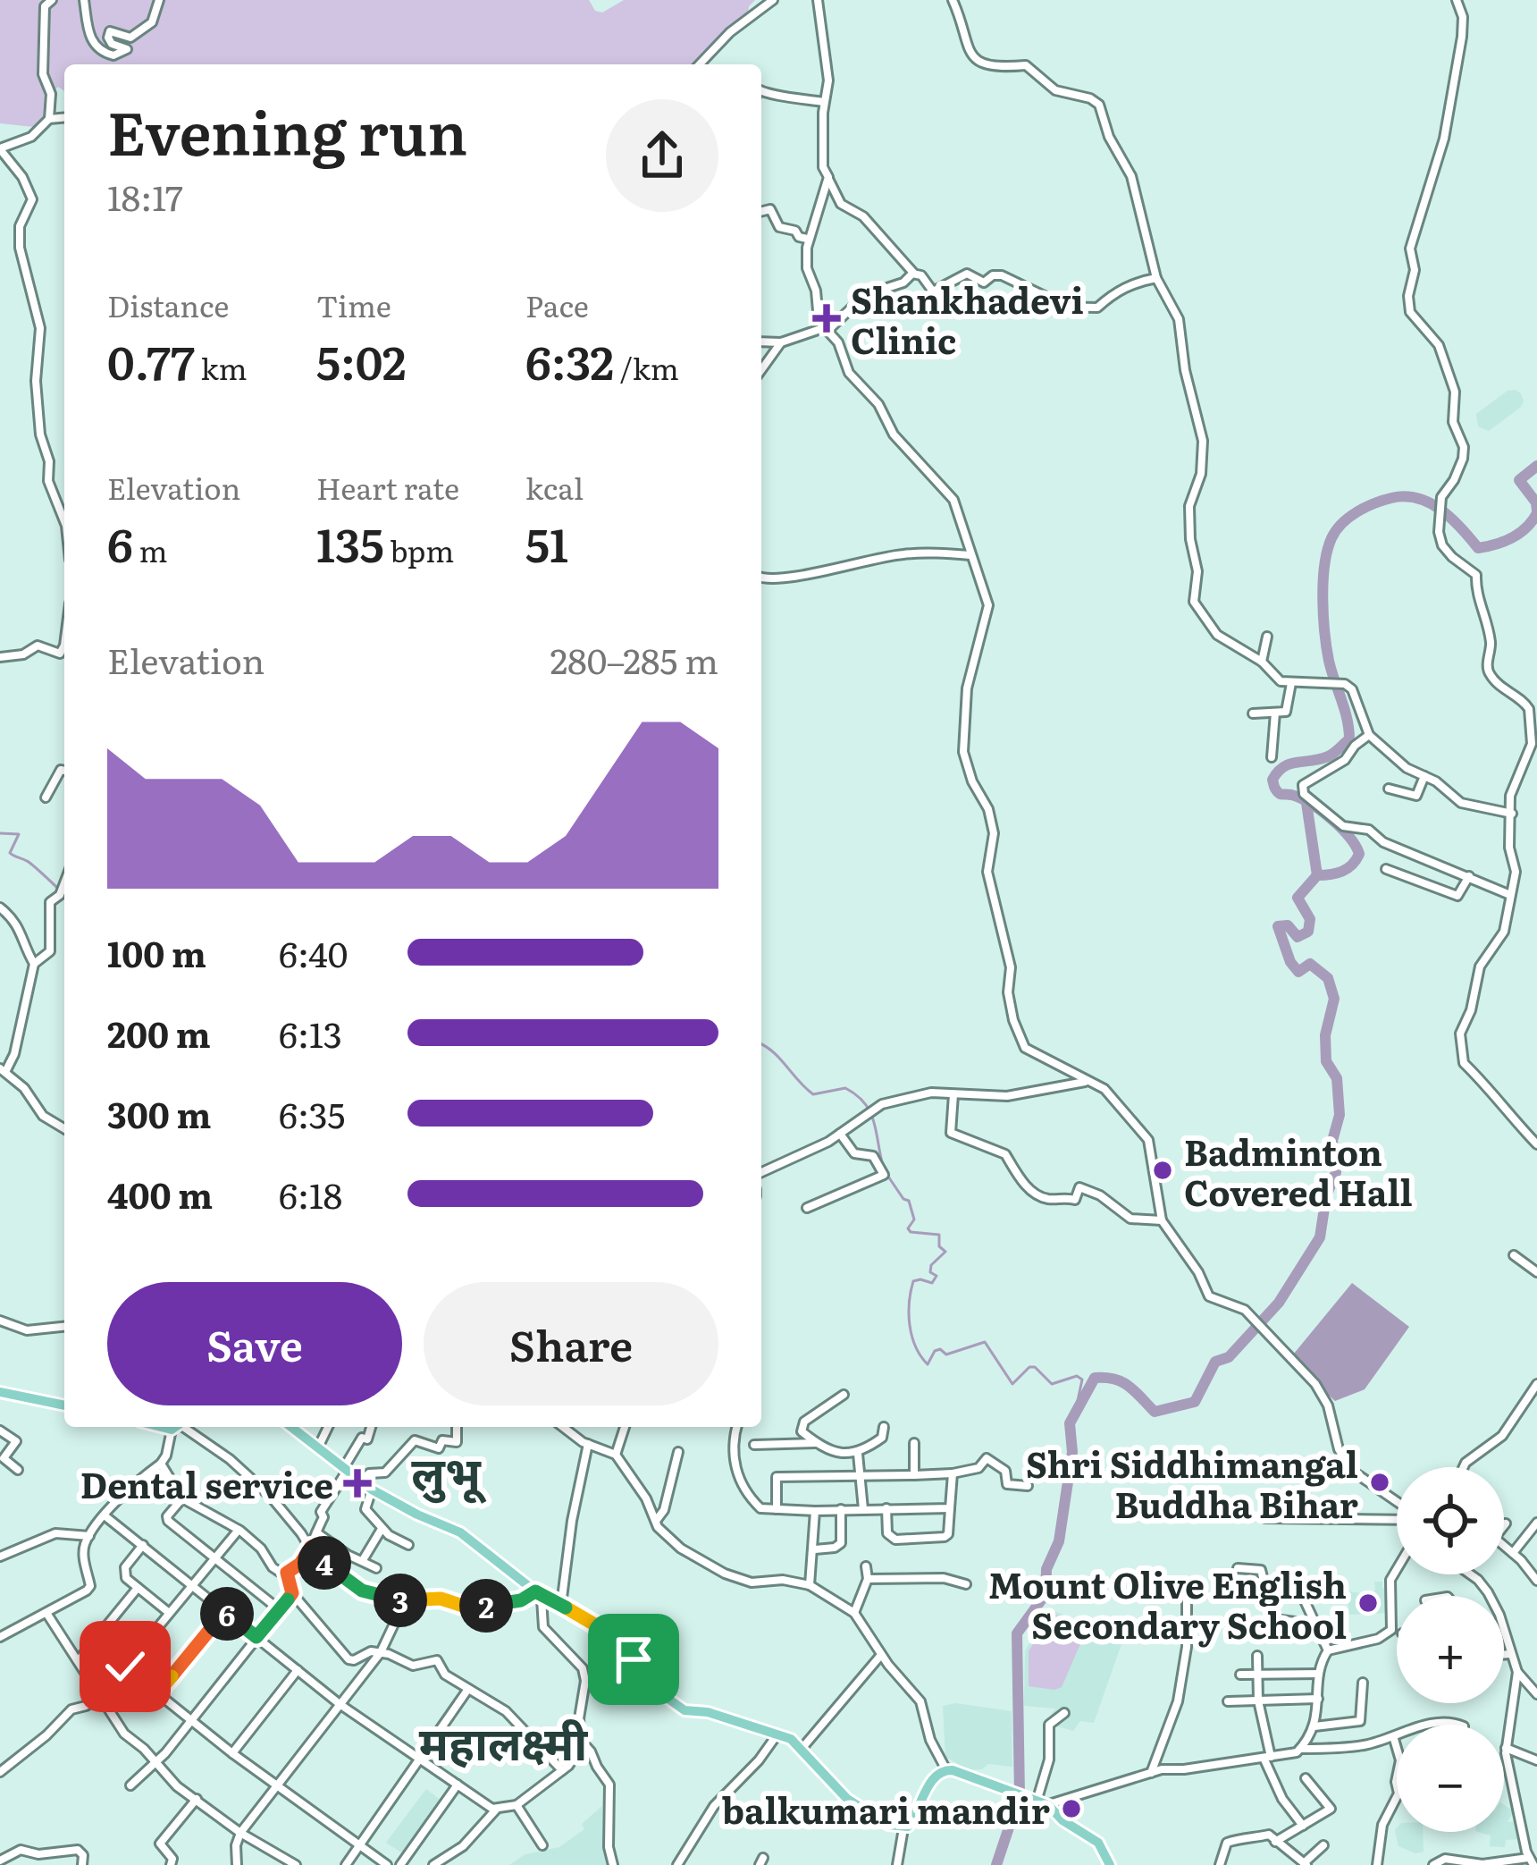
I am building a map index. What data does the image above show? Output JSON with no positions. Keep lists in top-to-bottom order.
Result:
{
  "districts": ["लुभू", "महालक्ष्मी"],
  "places": {
    "health": ["Shankhadevi Clinic", "Dental service"],
    "other": [
      "Badminton Covered Hall",
      "Shri Siddhimangal Buddha Bihar",
      "Mount Olive English Secondary School",
      "balkumari mandir"
    ]
  },
  "page": {
    "heading": ["Evening run", "18:17"],
    "stats": [
      ["Distance", "0.77 km"],
      ["Time", "5:02"],
      ["Pace", "6:32 /km"],
      ["Elevation", "6 m"],
      ["Heart rate", "135 bpm"],
      ["kcal", "51"]
    ],
    "chart": ["Elevation", "280–285 m"],
    "list": [
      {
        "name": "100 m",
        "note": "6:40"
      },
      {
        "name": "200 m",
        "note": "6:13"
      },
      {
        "name": "300 m",
        "note": "6:35"
      },
      {
        "name": "400 m",
        "note": "6:18"
      }
    ],
    "buttons": ["Save", "Share"],
    "map_buttons": ["+", "−"],
    "pins": [
      "4",
      "3",
      "2",
      "6"
    ]
  }
}
